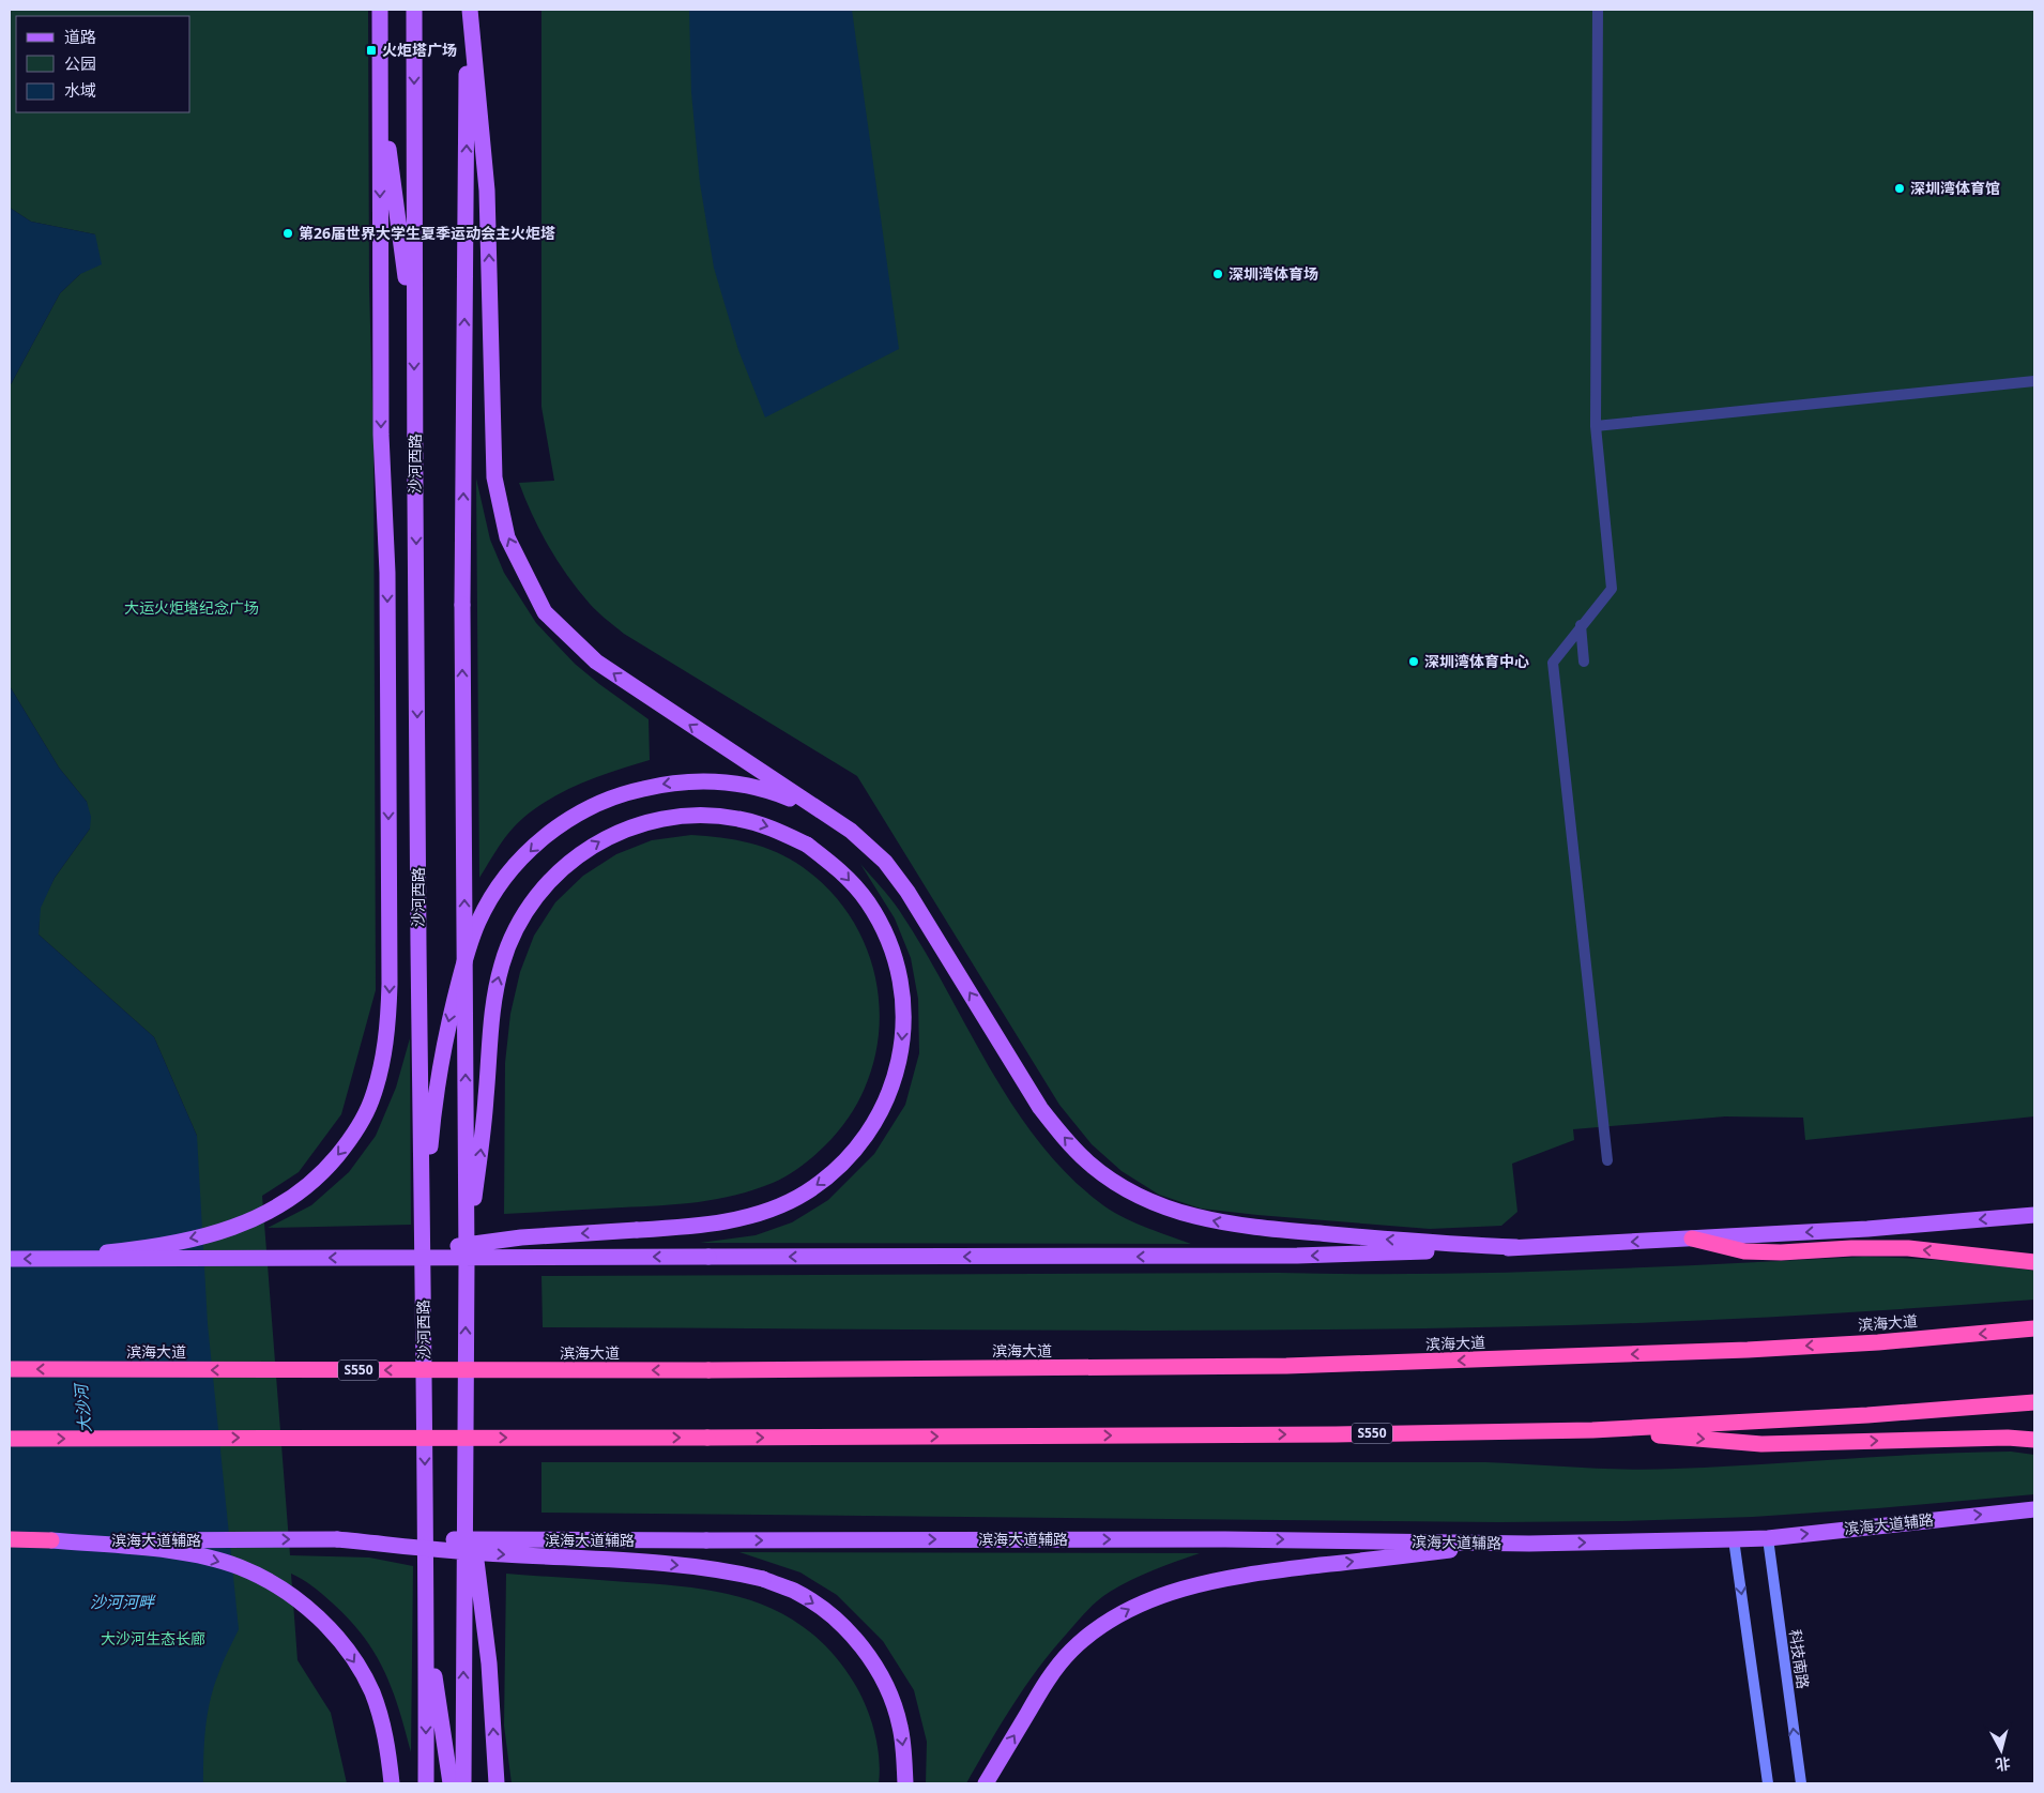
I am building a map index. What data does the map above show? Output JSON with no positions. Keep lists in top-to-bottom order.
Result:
{
  "streets": {
    "highway": ["滨海大道", "S550"],
    "main road": ["沙河西路", "滨海大道辅路", "科技南路"]
  },
  "crossings": [
    ["滨海大道辅路", "科技南路"]
  ],
  "one_way": ["滨海大道辅路"],
  "water": ["大沙河", "沙河河畔"],
  "parks": ["大运火炬塔纪念广场", "大沙河生态长廊"],
  "places": {
    "transit": ["火炬塔广场"],
    "other": [
      "深圳湾体育馆",
      "第26届世界大学生夏季运动会主火炬塔",
      "深圳湾体育场",
      "深圳湾体育中心"
    ]
  },
  "legend": ["道路", "公园", "水域"],
  "north": "bottom"
}
